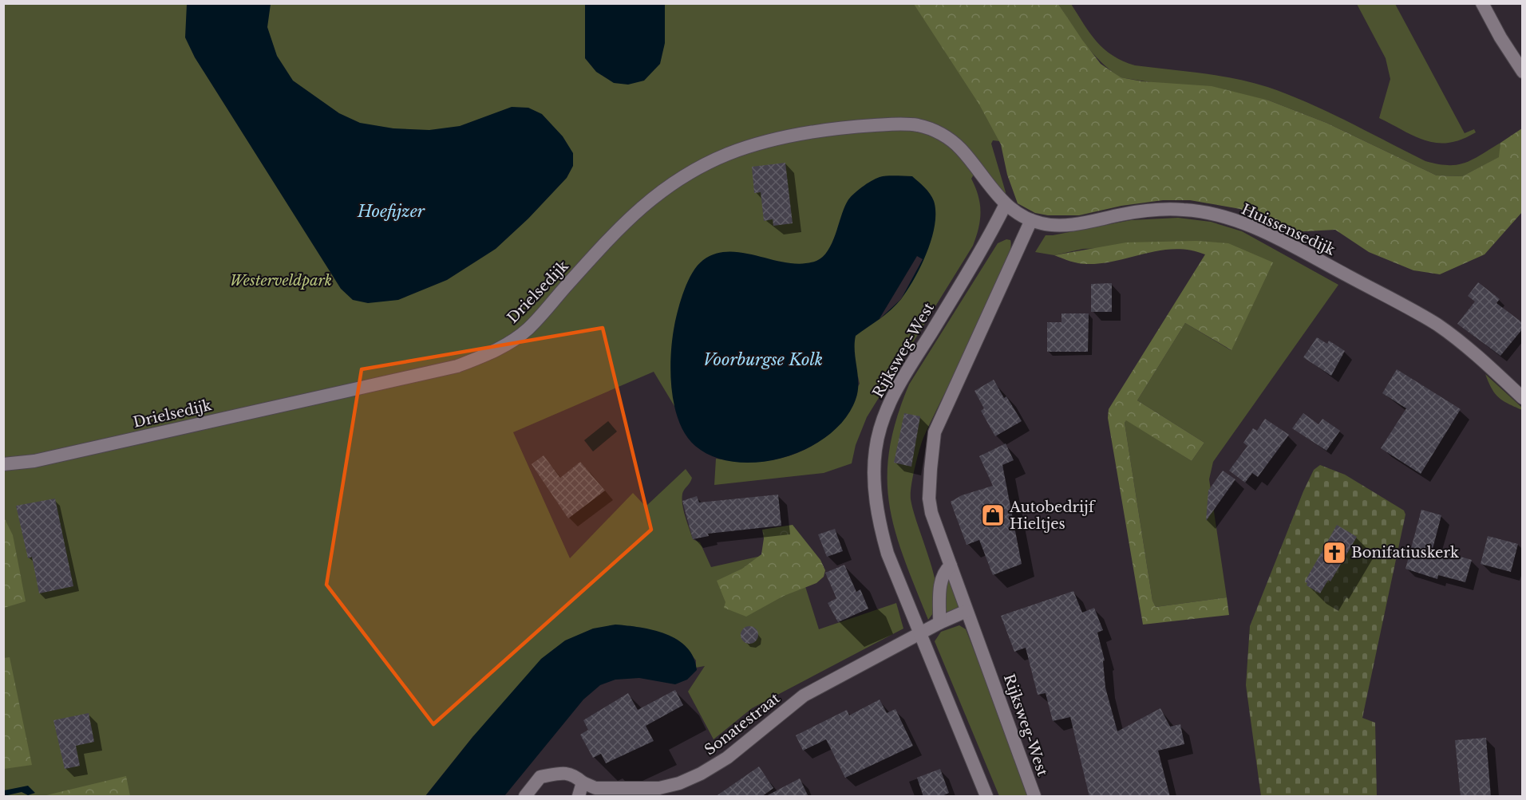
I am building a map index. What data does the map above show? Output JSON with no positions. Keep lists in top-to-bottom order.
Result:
{
  "streets": {
    "street": [
      "Huissensedijk",
      "Drielsedijk",
      "Rijksweg-West",
      "Sonatestraat"
    ]
  },
  "crossings": [
    ["Huissensedijk", "Drielsedijk"],
    ["Huissensedijk", "Rijksweg-West"],
    ["Rijksweg-West", "Sonatestraat"]
  ],
  "water": ["Hoefijzer", "Voorburgse Kolk"],
  "parks": ["Westerveldpark"],
  "places": {
    "shop": ["Autobedrijf Hieltjes"],
    "church": ["Bonifatiuskerk"]
  }
}
